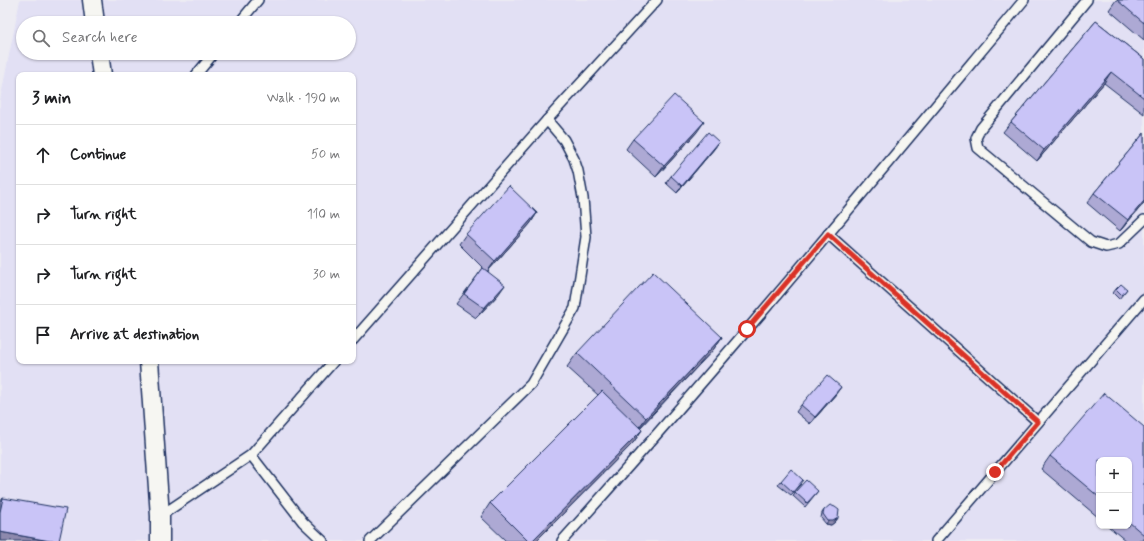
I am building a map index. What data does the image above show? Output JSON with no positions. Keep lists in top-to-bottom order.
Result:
{
  "page": {
    "search": "Search here",
    "heading": ["3 min", "Walk · 190 m"],
    "list": [
      ["Continue", "50 m"],
      ["Turn right", "110 m"],
      ["Turn right", "30 m"],
      "Arrive at destination"
    ],
    "map_buttons": ["+", "−"]
  }
}
